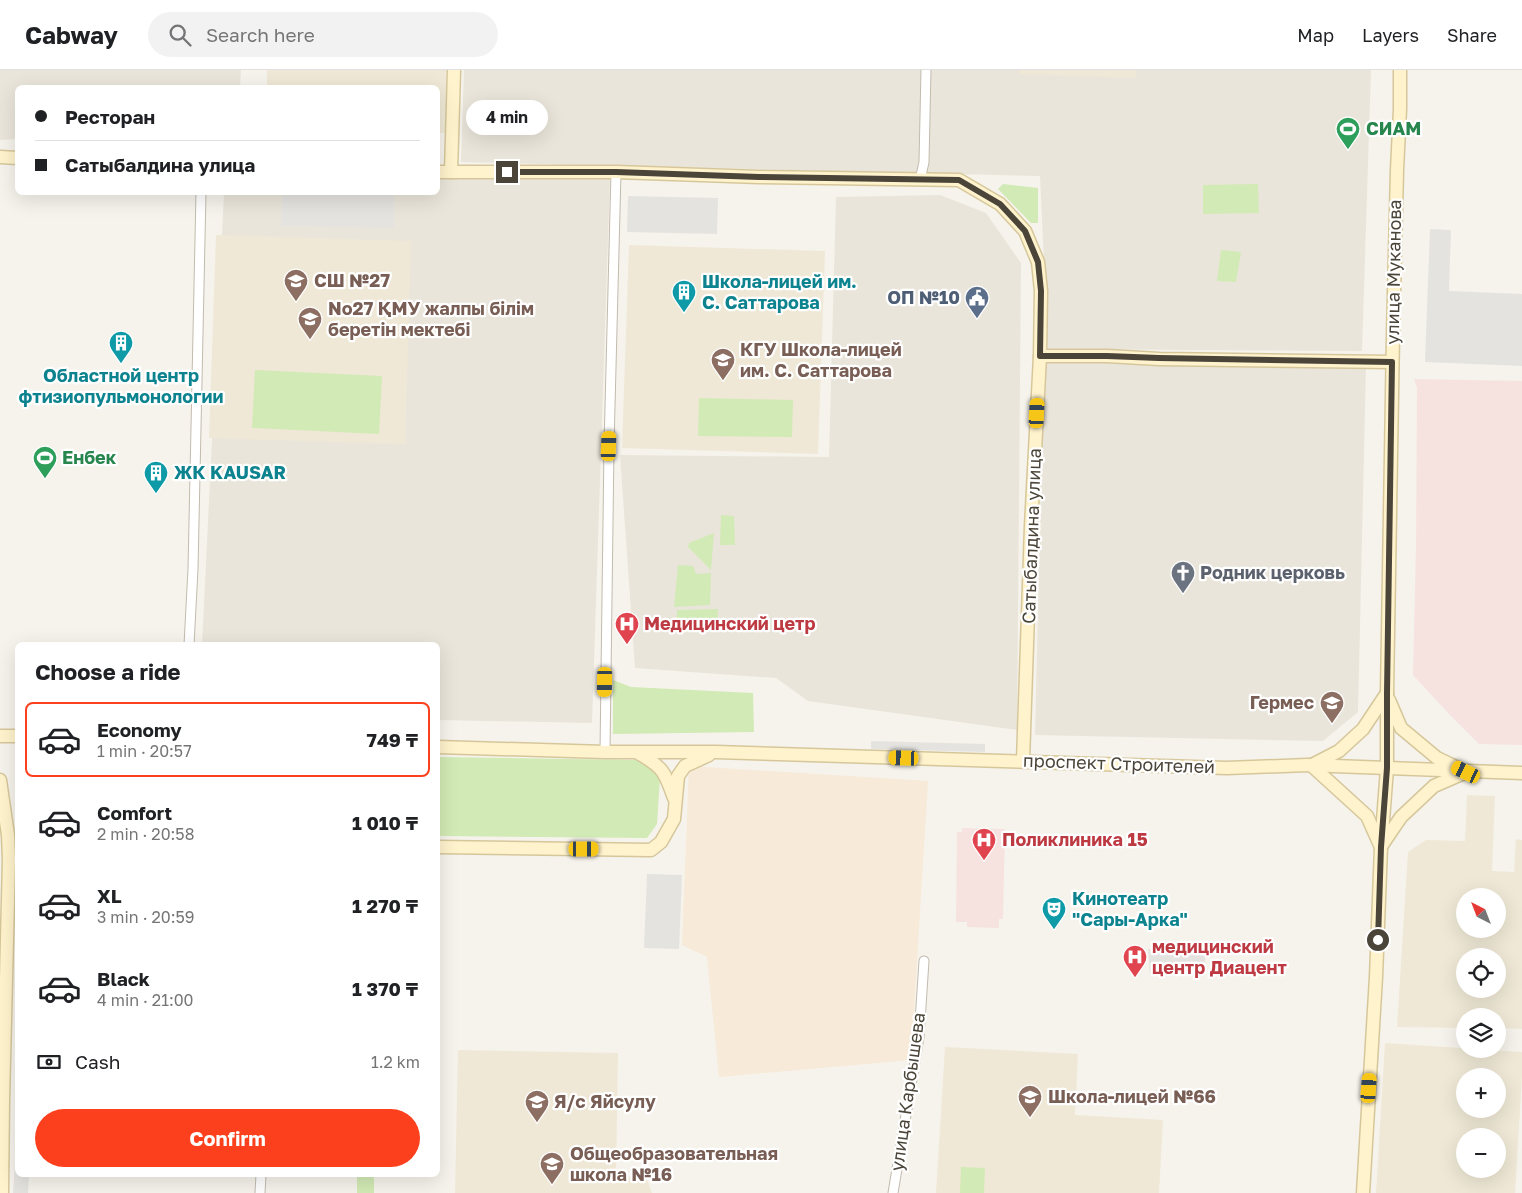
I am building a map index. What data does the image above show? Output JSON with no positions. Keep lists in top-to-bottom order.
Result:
{
  "streets": {
    "main road": ["улица Муканова", "Сатыбалдина улица", "проспект Строителей"],
    "street": ["улица Карбышева"]
  },
  "crossings": [
    ["улица Муканова", "проспект Строителей"],
    ["Сатыбалдина улица", "проспект Строителей"]
  ],
  "places": {
    "sports": ["СИАМ", "Енбек"],
    "school or university": [
      "СШ №27",
      "No27 ҚМУ жалпы білім беретін мектебі",
      "КГУ Школа-лицей им. С. Саттарова",
      "Гермес",
      "Школа-лицей №66",
      "Я/c Яйсулу",
      "Общеобразовательная школа №16"
    ],
    "building": ["Школа-лицей им. С. Саттарова", "Областной центр фтизиопульмонологии", "ЖК KAUSAR"],
    "public building": ["ОП №10"],
    "church": ["Родник церковь"],
    "hospital": ["Медицинский цетр", "Поликлиника 15", "медицинский центр Диацент"],
    "theatre": ["Кинотеатр \"Сары-Арка\""]
  },
  "north": "top left",
  "page": {
    "header": "Cabway",
    "search": "Search here",
    "nav": ["Map", "Layers", "Share"],
    "banner": ["Ресторан", "Сатыбалдина улица"],
    "bubble": "4 min",
    "heading": "Choose a ride",
    "list": [
      {
        "name": "Economy",
        "note": "1 min · 20:57",
        "value": "749 ₸"
      },
      {
        "name": "Comfort",
        "note": "2 min · 20:58",
        "value": "1 010 ₸"
      },
      {
        "name": "XL",
        "note": "3 min · 20:59",
        "value": "1 270 ₸"
      },
      {
        "name": "Black",
        "note": "4 min · 21:00",
        "value": "1 370 ₸"
      }
    ],
    "map_buttons": ["+", "−"],
    "pay": ["Cash", "1.2 km"],
    "buttons": "Confirm"
  }
}
